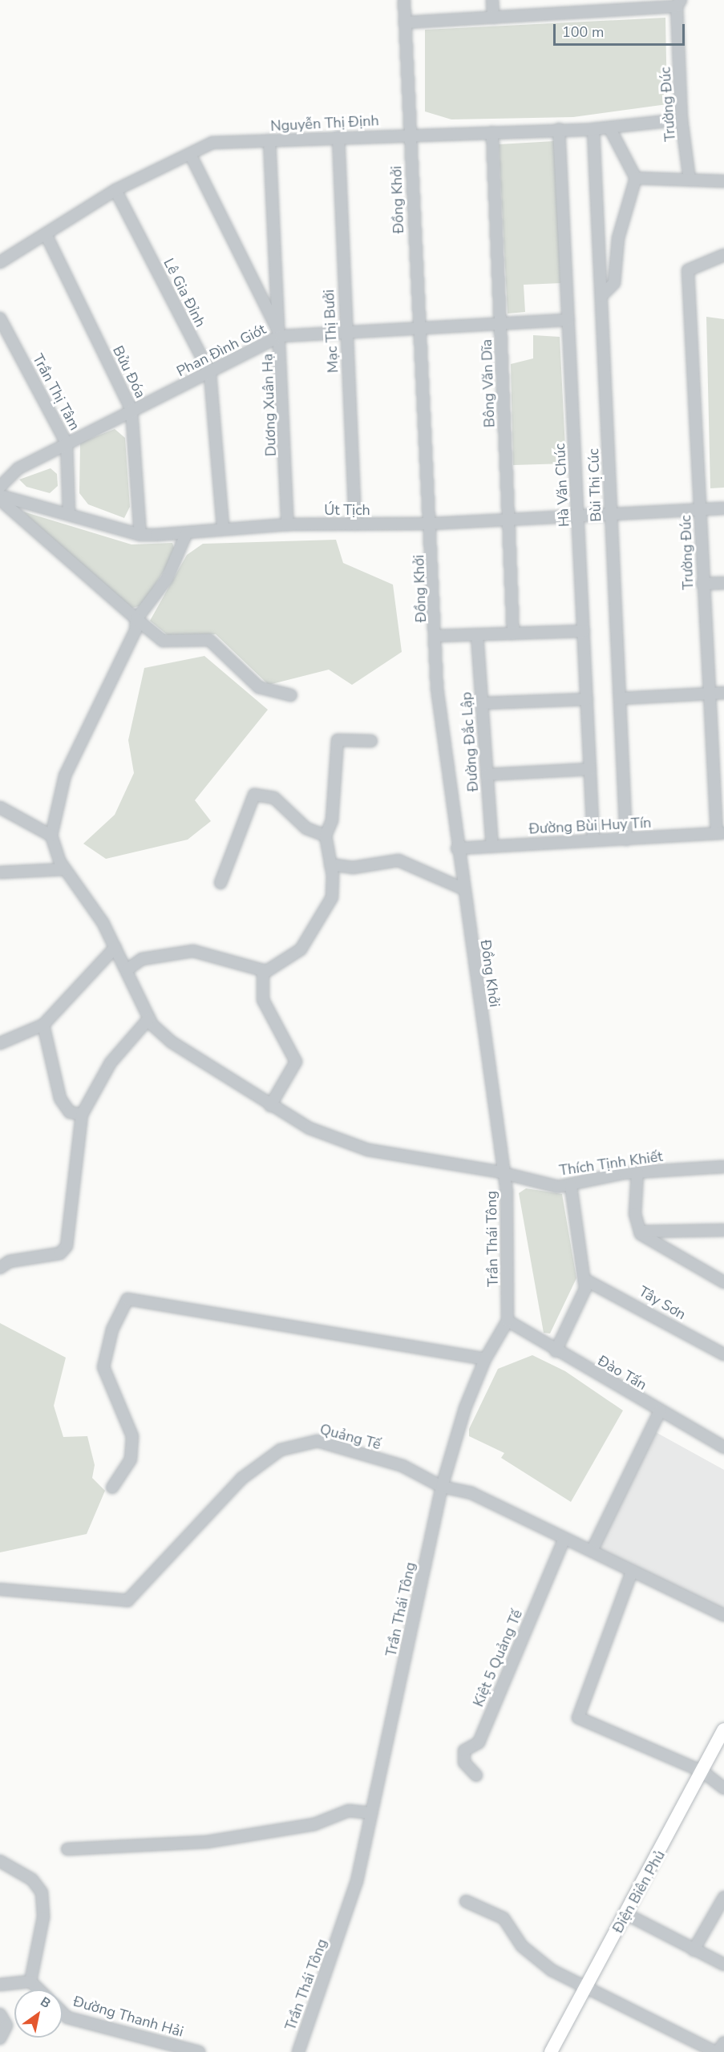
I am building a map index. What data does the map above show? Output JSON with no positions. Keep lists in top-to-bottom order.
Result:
{
  "streets": {
    "main road": ["Điện Biên Phủ"],
    "street": [
      "Trường Đúc",
      "Nguyễn Thị Định",
      "Đồng Khởi",
      "Lê Gia Đỉnh",
      "Mạc Thị Bưởi",
      "Phan Đình Giót",
      "Bửu Đóa",
      "Bông Văn Dĩa",
      "Trần Thị Tâm",
      "Dương Xuân Hạ",
      "Hà Văn Chúc",
      "Bùi Thị Cúc",
      "Út Tịch",
      "Đường Đắc Lập",
      "Đường Bùi Huy Tín",
      "Thích Tịnh Khiết",
      "Trần Thái Tông",
      "Tây Sơn",
      "Đào Tấn",
      "Quảng Tế",
      "Kiệt 5 Quảng Tế",
      "Đường Thanh Hải"
    ]
  },
  "crossings": [
    ["Trường Đúc", "Nguyễn Thị Định"],
    ["Trường Đúc", "Út Tịch"],
    ["Trường Đúc", "Đường Bùi Huy Tín"],
    ["Nguyễn Thị Định", "Đồng Khởi"],
    ["Nguyễn Thị Định", "Lê Gia Đỉnh"],
    ["Nguyễn Thị Định", "Mạc Thị Bưởi"],
    ["Nguyễn Thị Định", "Bửu Đóa"],
    ["Nguyễn Thị Định", "Bông Văn Dĩa"],
    ["Nguyễn Thị Định", "Dương Xuân Hạ"],
    ["Nguyễn Thị Định", "Hà Văn Chúc"],
    ["Nguyễn Thị Định", "Bùi Thị Cúc"],
    ["Đồng Khởi", "Phan Đình Giót"],
    ["Đồng Khởi", "Út Tịch"],
    ["Đồng Khởi", "Đường Bùi Huy Tín"],
    ["Đồng Khởi", "Thích Tịnh Khiết"],
    ["Đồng Khởi", "Trần Thái Tông"],
    ["Lê Gia Đỉnh", "Phan Đình Giót"],
    ["Lê Gia Đỉnh", "Út Tịch"],
    ["Mạc Thị Bưởi", "Phan Đình Giót"],
    ["Mạc Thị Bưởi", "Út Tịch"],
    ["Phan Đình Giót", "Bửu Đóa"],
    ["Phan Đình Giót", "Bông Văn Dĩa"],
    ["Phan Đình Giót", "Trần Thị Tâm"],
    ["Phan Đình Giót", "Dương Xuân Hạ"],
    ["Phan Đình Giót", "Hà Văn Chúc"],
    ["Bửu Đóa", "Út Tịch"],
    ["Bông Văn Dĩa", "Út Tịch"],
    ["Trần Thị Tâm", "Út Tịch"],
    ["Dương Xuân Hạ", "Út Tịch"],
    ["Hà Văn Chúc", "Út Tịch"],
    ["Hà Văn Chúc", "Đường Bùi Huy Tín"],
    ["Bùi Thị Cúc", "Út Tịch"],
    ["Bùi Thị Cúc", "Đường Bùi Huy Tín"],
    ["Đường Đắc Lập", "Đường Bùi Huy Tín"],
    ["Thích Tịnh Khiết", "Trần Thái Tông"],
    ["Trần Thái Tông", "Đào Tấn"],
    ["Trần Thái Tông", "Quảng Tế"],
    ["Quảng Tế", "Kiệt 5 Quảng Tế"]
  ],
  "scale_bar": "100 m",
  "north": "top right"
}
